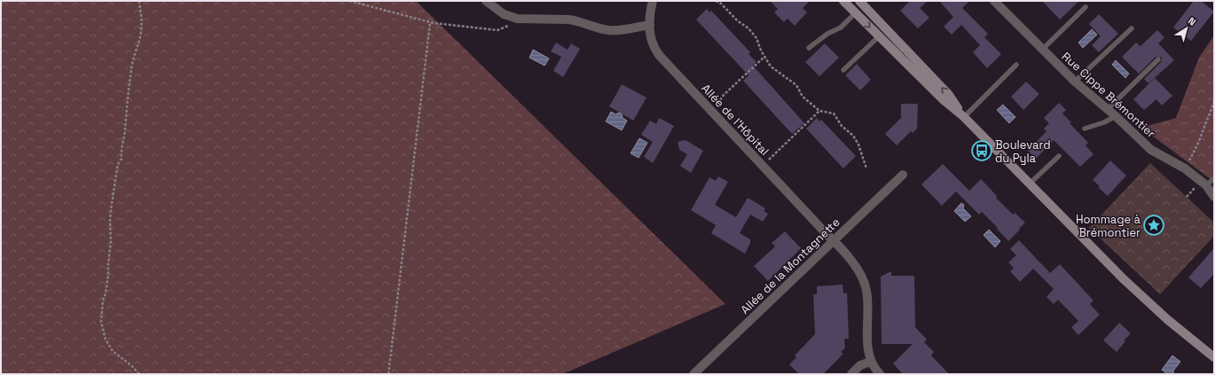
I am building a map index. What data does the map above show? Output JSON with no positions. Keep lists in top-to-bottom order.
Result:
{
  "streets": {
    "street": ["Rue Cippe Brémontier", "Allée de l’Hôpital", "Allée de la Montagnette"]
  },
  "crossings": [
    ["Allée de l’Hôpital", "Allée de la Montagnette"]
  ],
  "places": {
    "bus stop": ["Boulevard du Pyla"],
    "place": ["Hommage à Brémontier"]
  },
  "north": "top right"
}
